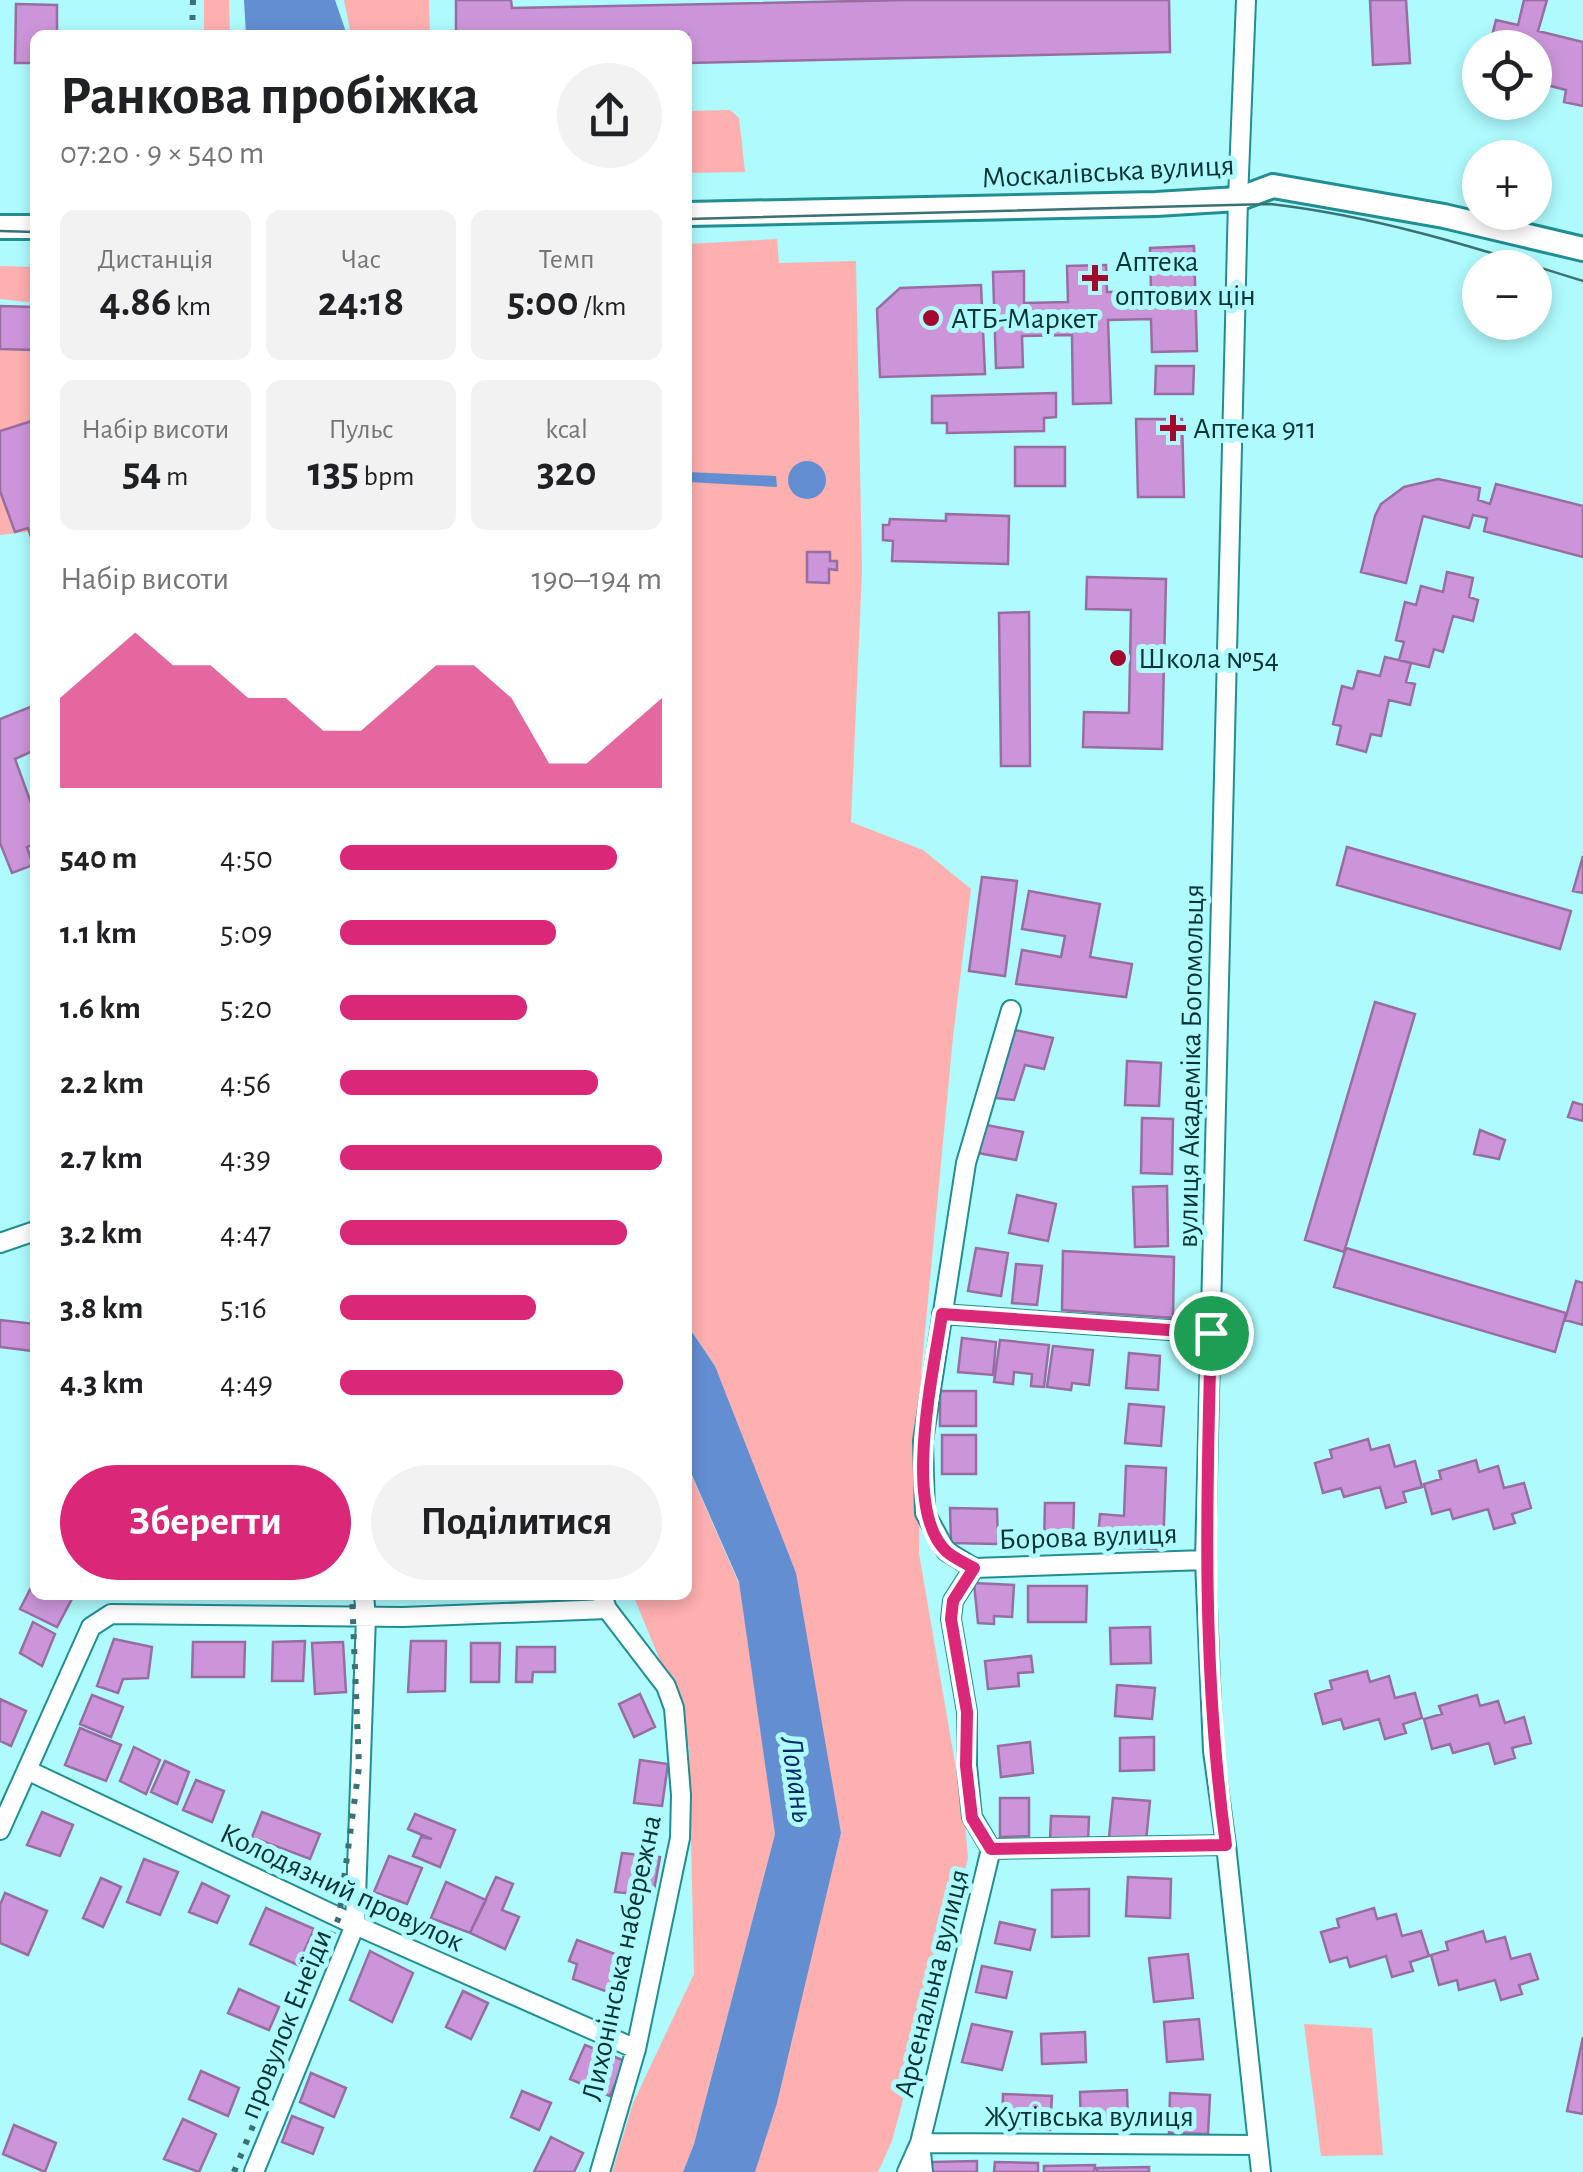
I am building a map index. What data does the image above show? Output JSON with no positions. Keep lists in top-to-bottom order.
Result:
{
  "streets": {
    "street": [
      "Москалівська вулиця",
      "вулиця Академіка Богомольця",
      "Борова вулиця",
      "Колодязний провулок",
      "Лихонінська набережна",
      "Арсенальна вулиця",
      "провулок Енеїди",
      "Жутівська вулиця"
    ]
  },
  "crossings": [
    ["Москалівська вулиця", "вулиця Академіка Богомольця"],
    ["вулиця Академіка Богомольця", "Борова вулиця"],
    ["вулиця Академіка Богомольця", "Жутівська вулиця"],
    ["Борова вулиця", "Арсенальна вулиця"],
    ["Колодязний провулок", "Лихонінська набережна"],
    ["Колодязний провулок", "провулок Енеїди"],
    ["Арсенальна вулиця", "Жутівська вулиця"]
  ],
  "water": ["Лопань"],
  "places": {
    "health": ["Аптека оптових цін", "Аптека 911"],
    "other": ["АТБ-Маркет", "Школа №54"]
  },
  "page": {
    "map_buttons": ["+", "−"],
    "heading": ["Ранкова пробіжка", "07:20 · 9 × 540 m"],
    "stats": [
      ["Дистанція", "4.86 km"],
      ["Час", "24:18"],
      ["Темп", "5:00 /km"],
      ["Набір висоти", "54 m"],
      ["Пульс", "135 bpm"],
      ["kcal", "320"]
    ],
    "chart": ["Набір висоти", "190–194 m"],
    "list": [
      {
        "name": "540 m",
        "note": "4:50"
      },
      {
        "name": "1.1 km",
        "note": "5:09"
      },
      {
        "name": "1.6 km",
        "note": "5:20"
      },
      {
        "name": "2.2 km",
        "note": "4:56"
      },
      {
        "name": "2.7 km",
        "note": "4:39"
      },
      {
        "name": "3.2 km",
        "note": "4:47"
      },
      {
        "name": "3.8 km",
        "note": "5:16"
      },
      {
        "name": "4.3 km",
        "note": "4:49"
      }
    ],
    "buttons": ["Зберегти", "Поділитися"]
  }
}
